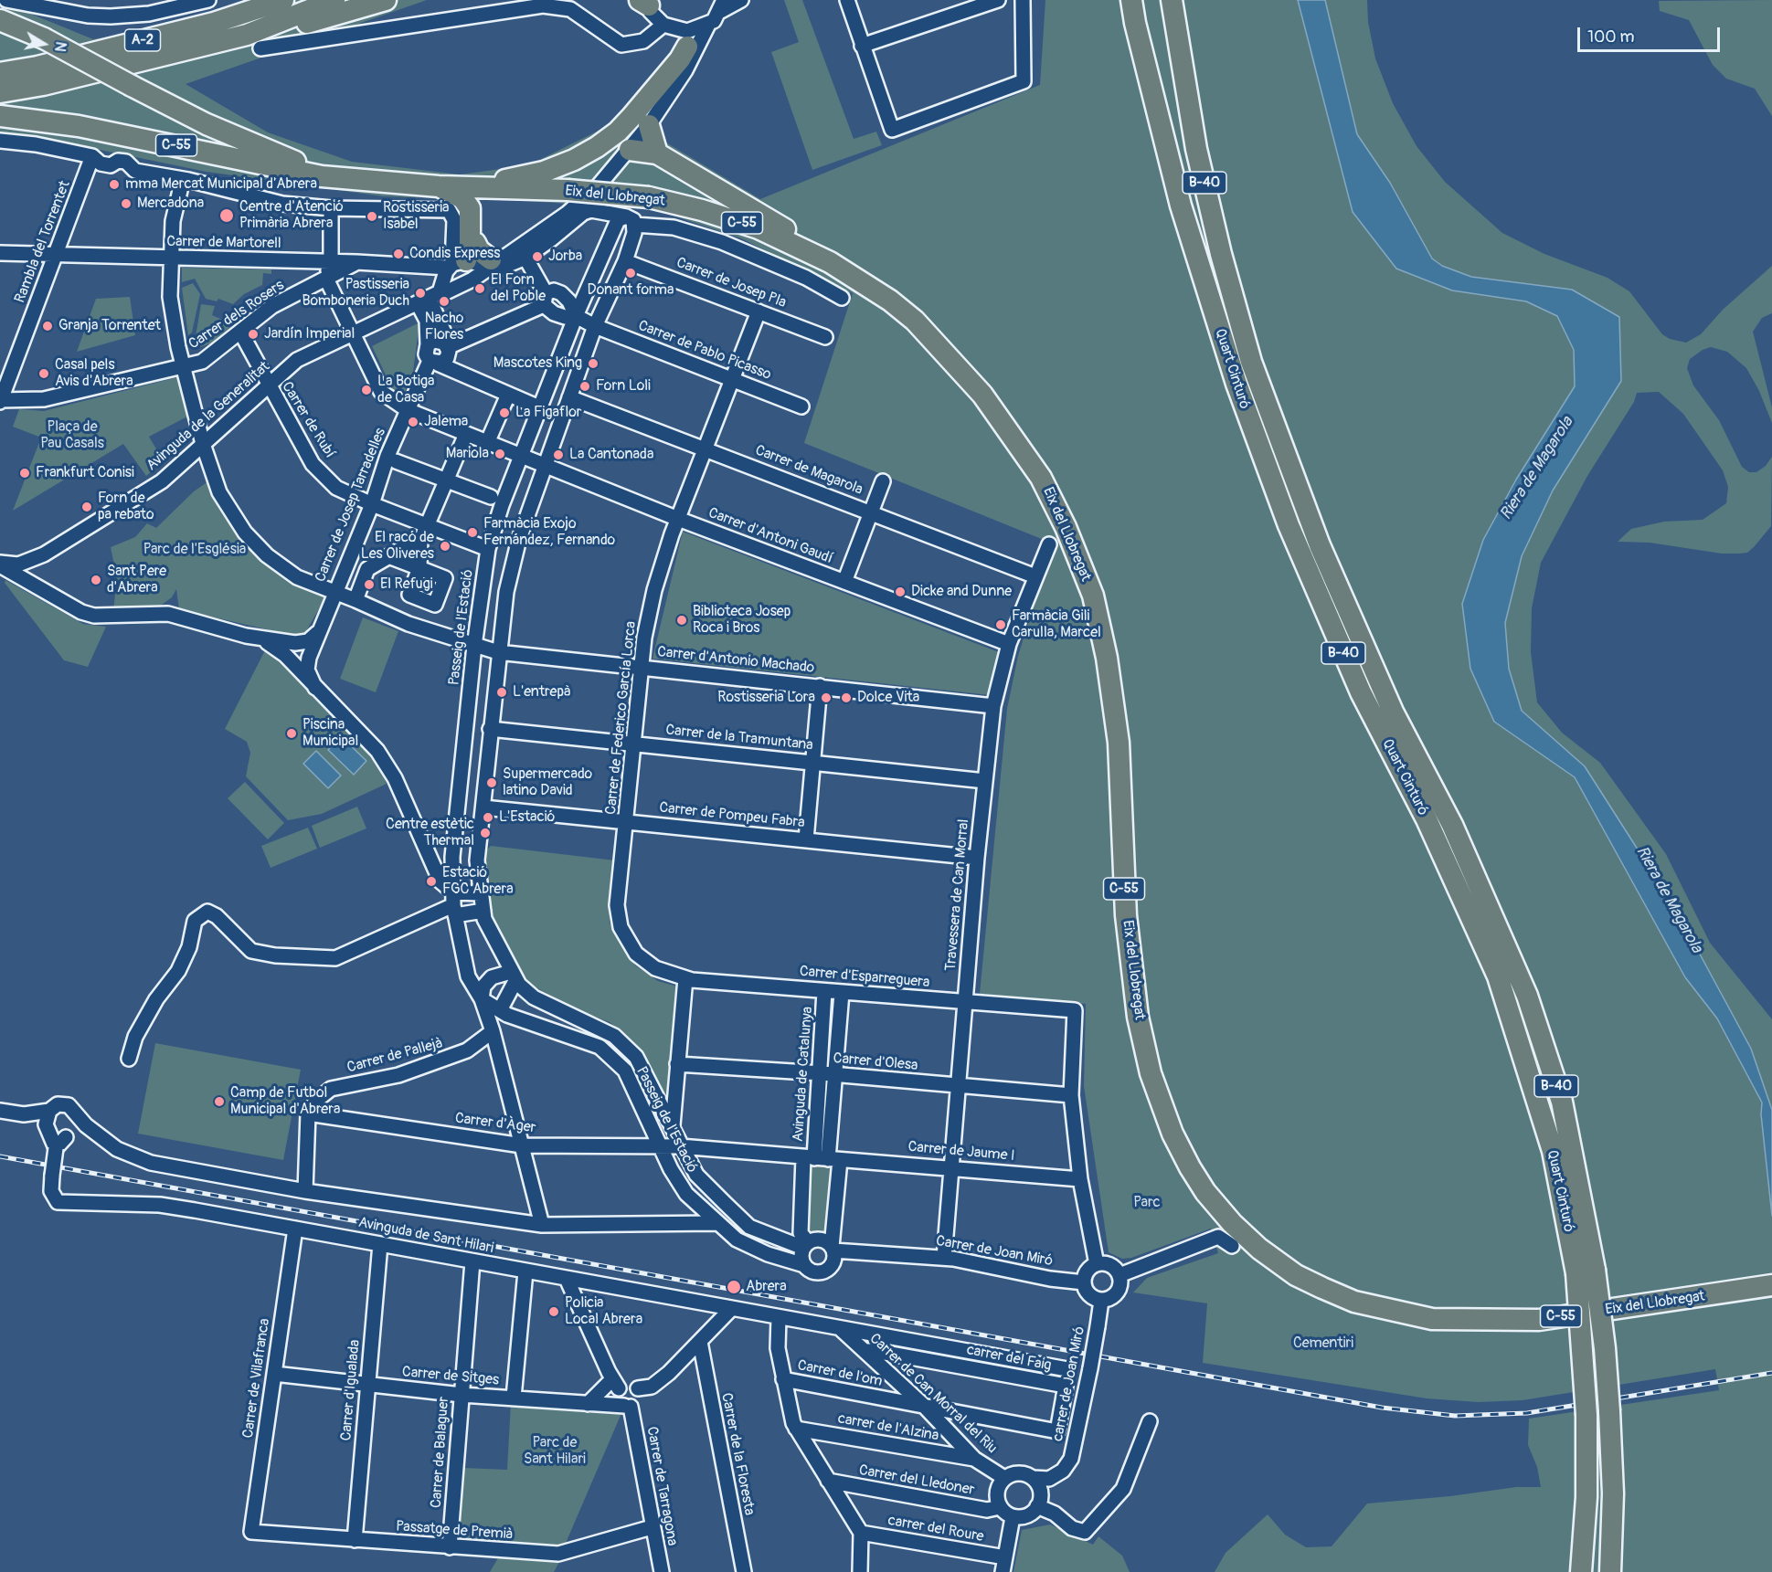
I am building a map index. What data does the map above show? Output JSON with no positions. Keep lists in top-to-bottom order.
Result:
{
  "streets": {
    "highway": [
      "A-2",
      "C-55",
      "B-40",
      "Eix del Llobregat",
      "Quart Cinturó"
    ],
    "street": [
      "Rambla del Torrentet",
      "Carrer de Martorell",
      "Carrer de Josep Pla",
      "Carrer dels Rosers",
      "Carrer de Pablo Picasso",
      "Avinguda de la Generalitat",
      "Carrer de Rubí",
      "Carrer de Magarola",
      "Carrer de Josep Tarradelles",
      "Carrer d'Antoni Gaudí",
      "Passeig de l'Estació",
      "Carrer d'Antonio Machado",
      "Carrer de Federico García Lorca",
      "Carrer de la Tramuntana",
      "Carrer de Pompeu Fabra",
      "Travessera de Can Morral",
      "Carrer d'Esparreguera",
      "Carrer de Pallejà",
      "Carrer d'Olesa",
      "Avinguda de Catalunya",
      "Carrer d'Àger",
      "Carrer de Jaume I",
      "Avinguda de Sant Hilari",
      "Carrer de Joan Miró",
      "carrer del Faig",
      "Carrer de l'om",
      "Carrer de Sitges",
      "Carrer de Vilafranca",
      "carrer de Joan Miró",
      "Carrer d'Igualada",
      "Carrer de Can Morral del Riu",
      "carrer de l'Alzina",
      "Carrer de Balaguer",
      "Carrer de la Floresta",
      "Carrer del Lledoner",
      "Carrer de Tarragona",
      "carrer del Roure",
      "Passatge de Premià"
    ]
  },
  "crossings": [
    ["C-55", "Eix del Llobregat"],
    ["Rambla del Torrentet", "Carrer de Martorell"],
    ["Rambla del Torrentet", "Carrer dels Rosers"],
    ["Carrer de Martorell", "Carrer dels Rosers"],
    ["Carrer de Martorell", "Avinguda de la Generalitat"],
    ["Carrer de Martorell", "Carrer d'Antonio Machado"],
    ["Carrer de Josep Pla", "Passeig de l'Estació"],
    ["Carrer de Josep Pla", "Carrer de Federico García Lorca"],
    ["Carrer dels Rosers", "Carrer de Rubí"],
    ["Carrer dels Rosers", "Carrer d'Antoni Gaudí"],
    ["Carrer dels Rosers", "Carrer d'Antonio Machado"],
    ["Carrer de Pablo Picasso", "Passeig de l'Estació"],
    ["Carrer de Pablo Picasso", "Carrer de Federico García Lorca"],
    ["Avinguda de la Generalitat", "Carrer de Rubí"],
    ["Avinguda de la Generalitat", "Carrer d'Antoni Gaudí"],
    ["Avinguda de la Generalitat", "Carrer d'Antonio Machado"],
    ["Carrer de Rubí", "Carrer de Josep Tarradelles"],
    ["Carrer de Rubí", "Passeig de l'Estació"],
    ["Carrer de Magarola", "Passeig de l'Estació"],
    ["Carrer de Magarola", "Carrer de Federico García Lorca"],
    ["Carrer de Magarola", "Travessera de Can Morral"],
    ["Carrer de Josep Tarradelles", "Carrer d'Antoni Gaudí"],
    ["Carrer de Josep Tarradelles", "Carrer d'Antonio Machado"],
    ["Carrer d'Antoni Gaudí", "Passeig de l'Estació"],
    ["Carrer d'Antoni Gaudí", "Carrer de Federico García Lorca"],
    ["Carrer d'Antoni Gaudí", "Travessera de Can Morral"],
    ["Passeig de l'Estació", "Carrer d'Antonio Machado"],
    ["Passeig de l'Estació", "Carrer de la Tramuntana"],
    ["Passeig de l'Estació", "Carrer de Pompeu Fabra"],
    ["Passeig de l'Estació", "Carrer d'Àger"],
    ["Passeig de l'Estació", "Carrer de Jaume I"],
    ["Passeig de l'Estació", "Avinguda de Sant Hilari"],
    ["Passeig de l'Estació", "Carrer de Joan Miró"],
    ["Carrer d'Antonio Machado", "Carrer de Federico García Lorca"],
    ["Carrer d'Antonio Machado", "Travessera de Can Morral"],
    ["Carrer de Federico García Lorca", "Carrer de la Tramuntana"],
    ["Carrer de Federico García Lorca", "Carrer de Pompeu Fabra"],
    ["Carrer de Federico García Lorca", "Carrer d'Esparreguera"],
    ["Carrer de la Tramuntana", "Travessera de Can Morral"],
    ["Carrer de Pompeu Fabra", "Travessera de Can Morral"],
    ["Travessera de Can Morral", "Carrer d'Esparreguera"],
    ["Travessera de Can Morral", "Carrer d'Olesa"],
    ["Travessera de Can Morral", "Carrer de Jaume I"],
    ["Travessera de Can Morral", "Carrer de Joan Miró"],
    ["Carrer d'Esparreguera", "Carrer d'Olesa"],
    ["Carrer d'Esparreguera", "Avinguda de Catalunya"],
    ["Carrer de Pallejà", "Carrer d'Àger"],
    ["Carrer d'Olesa", "Avinguda de Catalunya"],
    ["Avinguda de Catalunya", "Carrer de Jaume I"],
    ["Carrer d'Àger", "Carrer de Jaume I"],
    ["Avinguda de Sant Hilari", "Carrer de Vilafranca"],
    ["Avinguda de Sant Hilari", "Carrer d'Igualada"],
    ["Avinguda de Sant Hilari", "Carrer de Can Morral del Riu"],
    ["Avinguda de Sant Hilari", "Carrer de Balaguer"],
    ["Carrer de Joan Miró", "carrer de Joan Miró"],
    ["carrer del Faig", "Carrer de l'om"],
    ["carrer del Faig", "Carrer de Can Morral del Riu"],
    ["Carrer de l'om", "Carrer de Can Morral del Riu"],
    ["Carrer de Sitges", "Carrer de Vilafranca"],
    ["Carrer de Sitges", "Carrer d'Igualada"],
    ["Carrer de Sitges", "Carrer de Balaguer"],
    ["Carrer de Sitges", "Carrer de Tarragona"],
    ["Carrer de Vilafranca", "Passatge de Premià"],
    ["carrer de Joan Miró", "Carrer de Can Morral del Riu"],
    ["carrer de Joan Miró", "Carrer del Lledoner"],
    ["Carrer d'Igualada", "Passatge de Premià"],
    ["Carrer de Can Morral del Riu", "carrer de l'Alzina"],
    ["Carrer de Can Morral del Riu", "Carrer del Lledoner"],
    ["Carrer de Balaguer", "Passatge de Premià"],
    ["Carrer de Tarragona", "Passatge de Premià"]
  ],
  "water": ["Riera de Magarola"],
  "parks": [
    "Plaça de Pau Casals",
    "Parc de l'Església",
    "Parc",
    "Cementiri",
    "Parc de Sant Hilari"
  ],
  "places": [
    "mma Mercat Municipal d'Abrera",
    "Mercadona",
    "Centre d'Atenció Primària Abrera",
    "Rostisseria Isabel",
    "Condis Express",
    "Jorba",
    "Donant forma",
    "El Forn del Poble",
    "Pastisseria Bomboneria Duch",
    "Nacho Flores",
    "Granja Torrentet",
    "Jardín Imperial",
    "Mascotes King",
    "Casal pels Avis d'Abrera",
    "Forn Loli",
    "La Botiga de Casa",
    "La Figaflor",
    "Jalema",
    "Mariola",
    "La Cantonada",
    "Frankfurt Conisi",
    "Forn de pa rebato",
    "Farmàcia Exojo Fernández, Fernando",
    "El racó de Les Oliveres",
    "Sant Pere d'Abrera",
    "El Refugi",
    "Dicke and Dunne",
    "Biblioteca Josep Roca i Bros",
    "Farmàcia Gili Carulla, Marcel",
    "L'entrepà",
    "Rostisseria Lora",
    "Dolce Vita",
    "Piscina Municipal",
    "Supermercado latino David",
    "L'Estació",
    "Centre estètic Thermal",
    "Estació FGC Abrera",
    "Camp de Futbol Municipal d'Abrera",
    "Abrera",
    "Policia Local Abrera"
  ],
  "scale_bar": "100 m",
  "north": "right"
}
